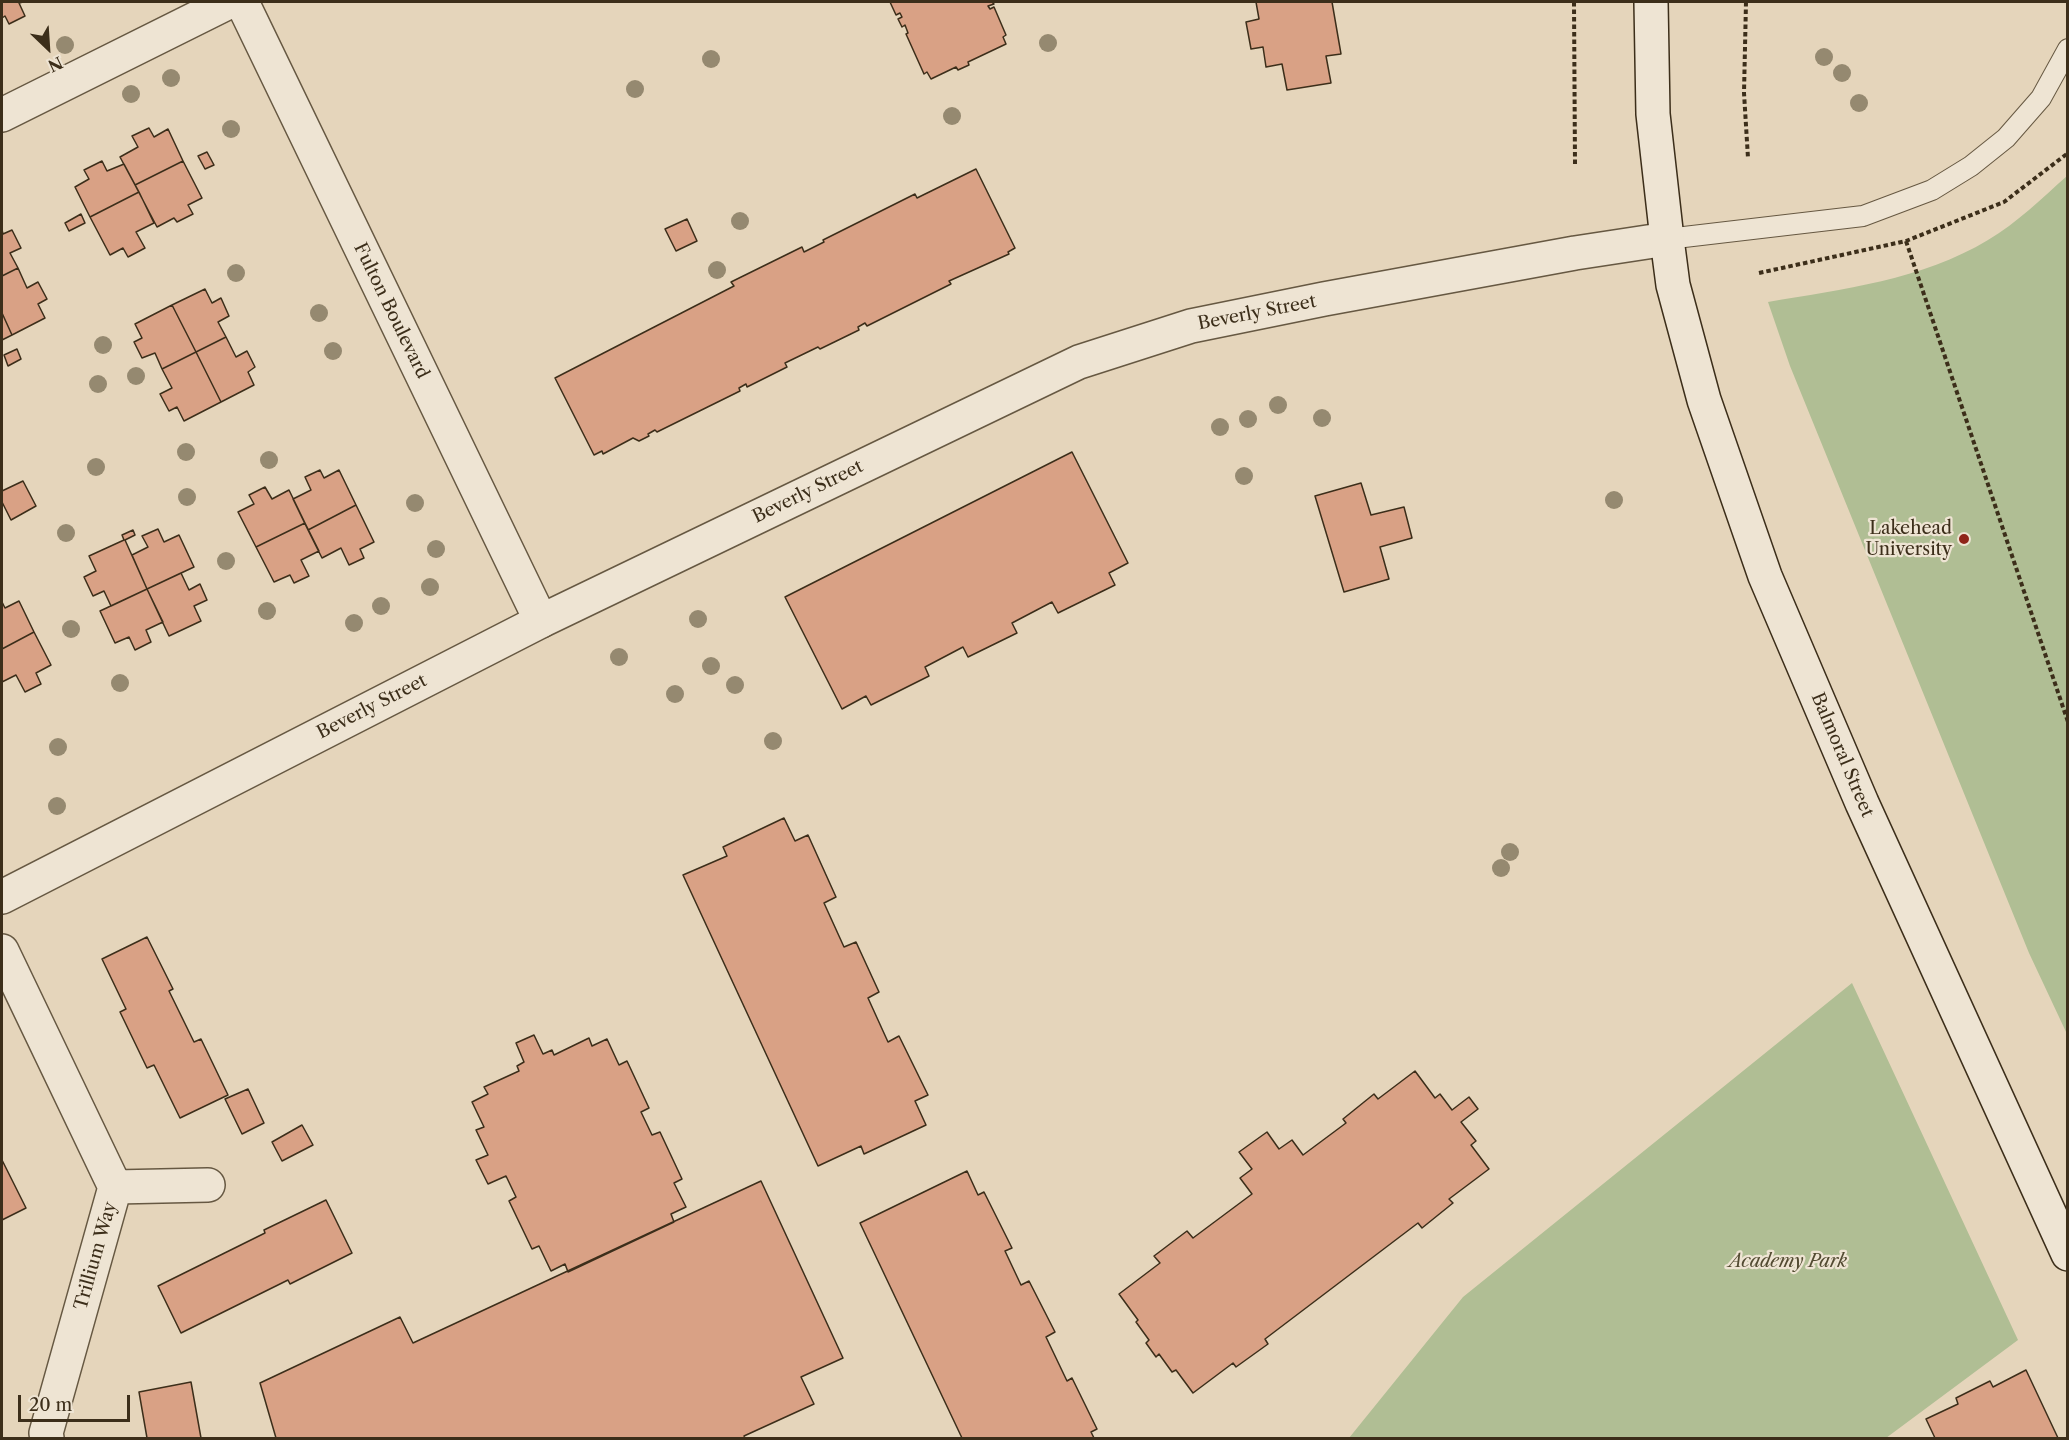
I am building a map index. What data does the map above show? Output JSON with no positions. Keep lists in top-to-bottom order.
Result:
{
  "streets": {
    "street": [
      "Fulton Boulevard",
      "Beverly Street",
      "Balmoral Street",
      "Trillium Way"
    ]
  },
  "crossings": [
    ["Fulton Boulevard", "Beverly Street"],
    ["Beverly Street", "Balmoral Street"]
  ],
  "parks": ["Academy Park"],
  "places": ["Lakehead University"],
  "scale_bar": "20 m",
  "north": "bottom right"
}
